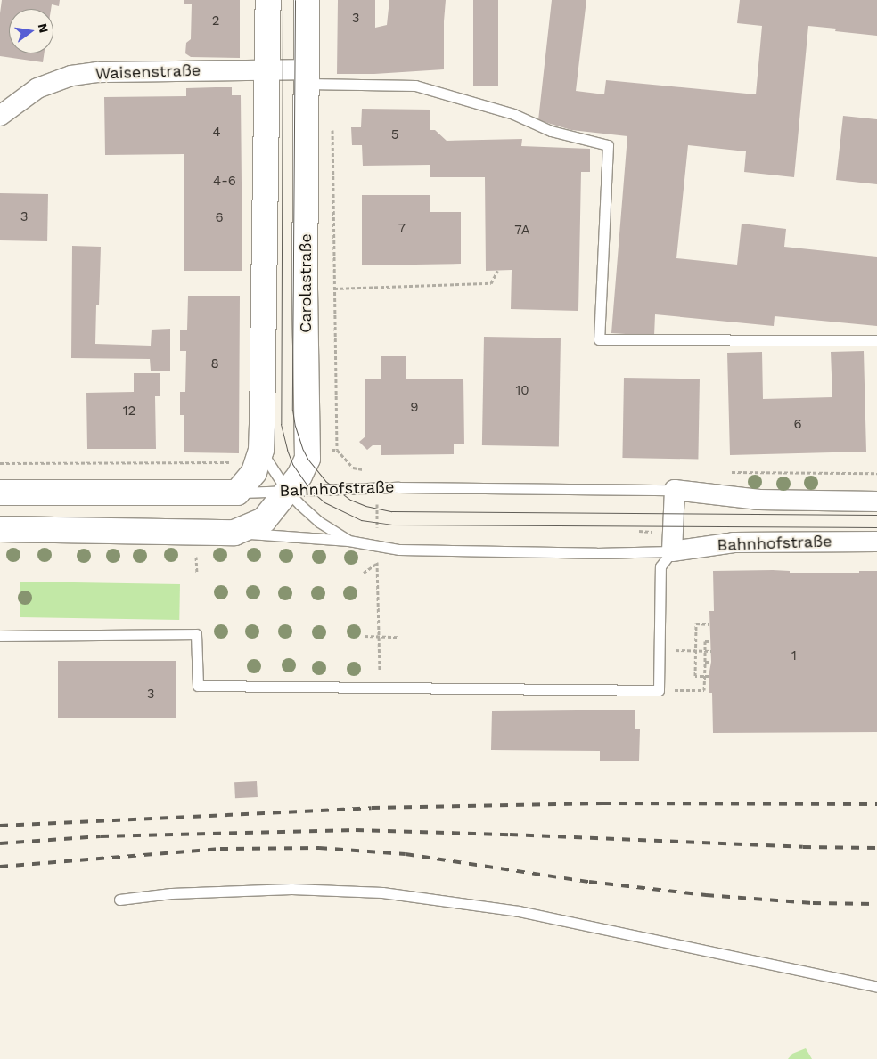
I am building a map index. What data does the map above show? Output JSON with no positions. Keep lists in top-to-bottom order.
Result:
{
  "streets": {
    "main road": ["Carolastraße", "Bahnhofstraße"],
    "street": ["Waisenstraße"]
  },
  "crossings": [
    ["Waisenstraße", "Carolastraße"],
    ["Carolastraße", "Bahnhofstraße"]
  ],
  "house_numbers": [
    "3",
    "2",
    "4",
    "5",
    "4-6",
    "3",
    "6",
    "7",
    "7A",
    "8",
    "10",
    "9",
    "12",
    "6",
    "1",
    "3"
  ],
  "north": "right"
}
